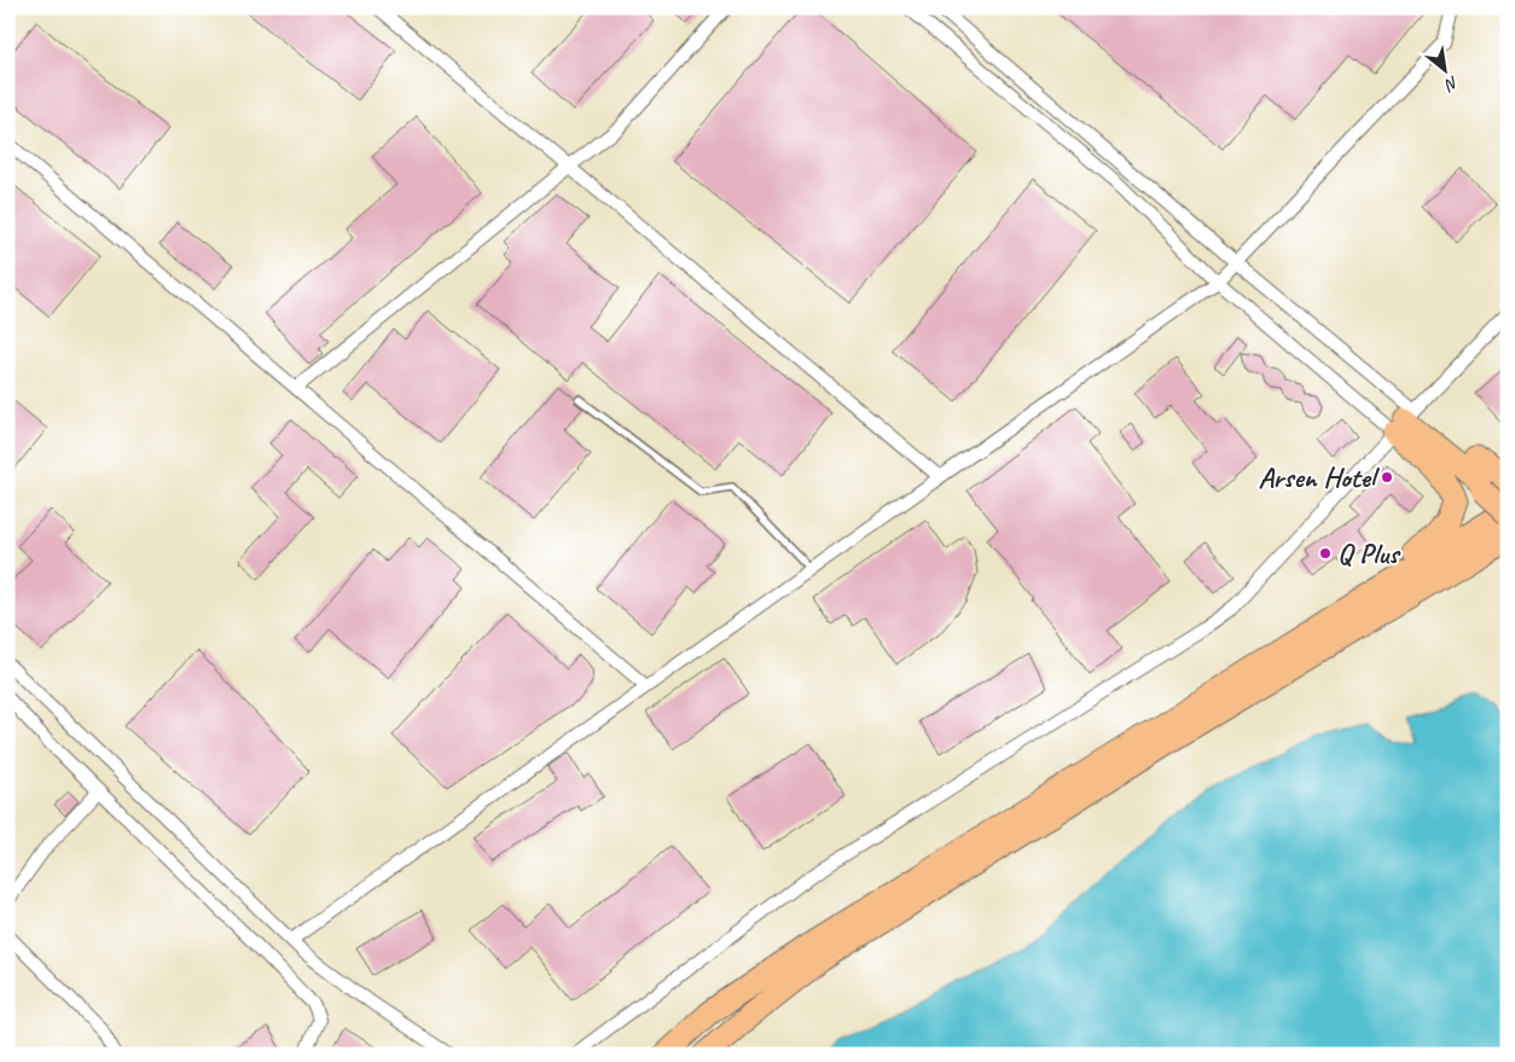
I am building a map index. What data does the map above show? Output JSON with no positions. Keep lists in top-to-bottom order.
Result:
{
  "places": ["Arsen Hotel", "Q Plus"],
  "north": "bottom right"
}
